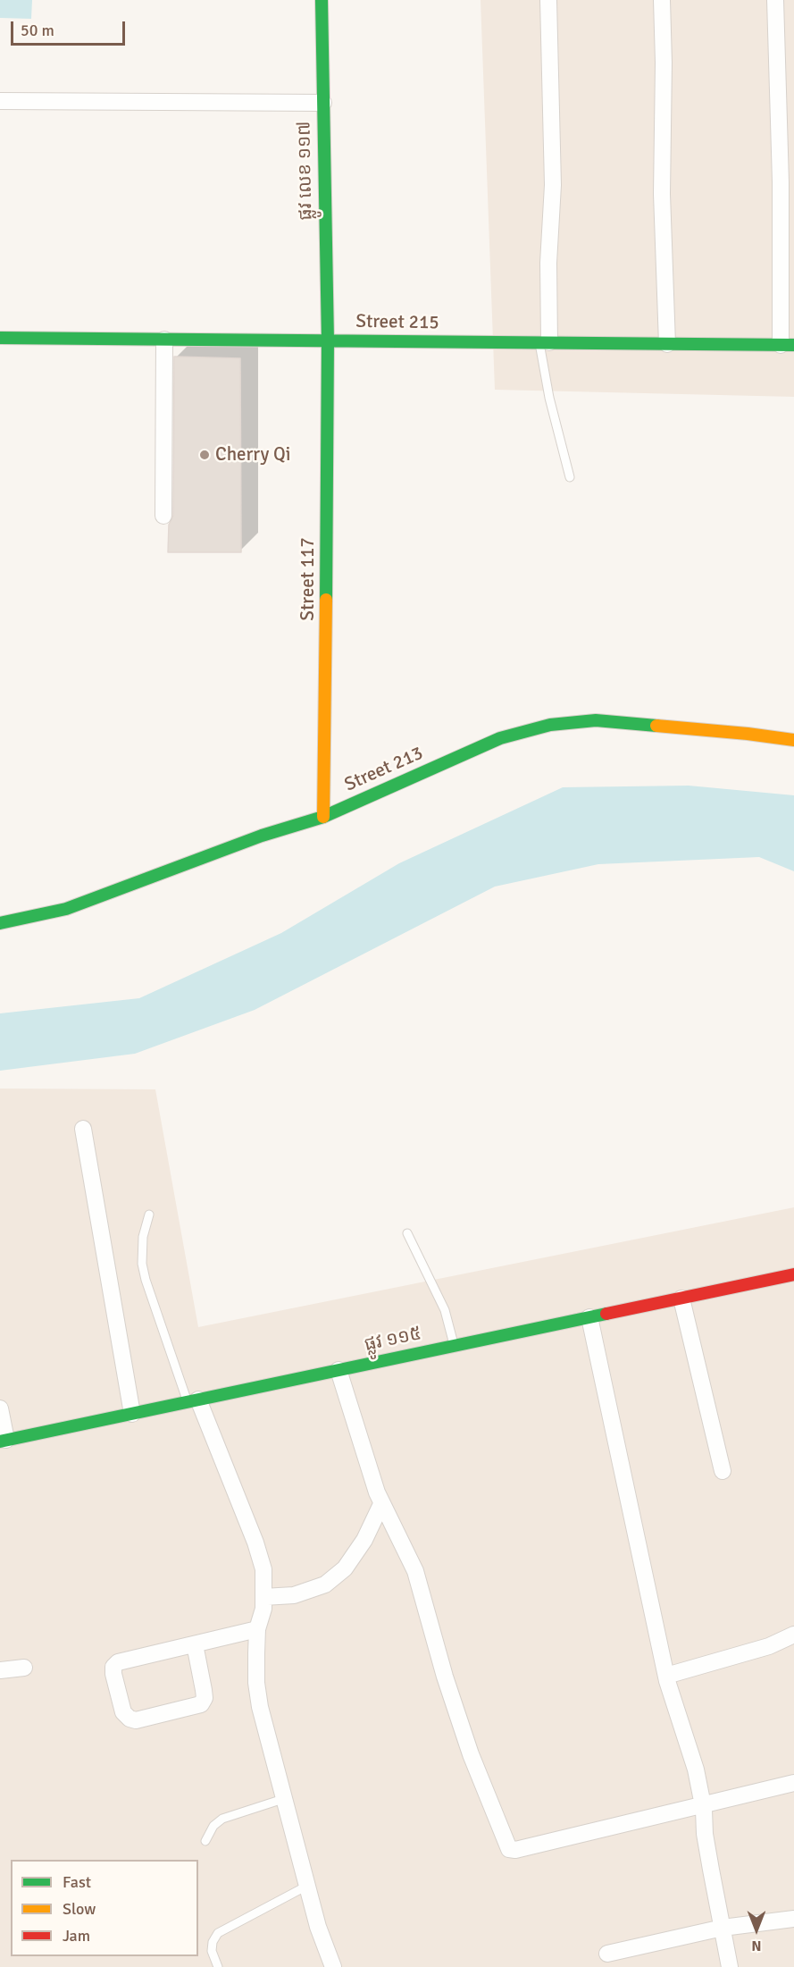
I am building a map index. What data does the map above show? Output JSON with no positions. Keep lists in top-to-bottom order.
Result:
{
  "streets": {
    "street": [
      "ផ្លូវ លេខ ១១៧",
      "Street 215",
      "Street 117",
      "Street 213",
      "ផ្លូវ ១១៥"
    ]
  },
  "crossings": [
    ["ផ្លូវ លេខ ១១៧", "Street 215"],
    ["ផ្លូវ លេខ ១១៧", "Street 117"],
    ["Street 215", "Street 117"],
    ["Street 117", "Street 213"]
  ],
  "places": ["Cherry Qi"],
  "legend": ["Fast", "Slow", "Jam"],
  "scale_bar": "50 m",
  "north": "bottom"
}
